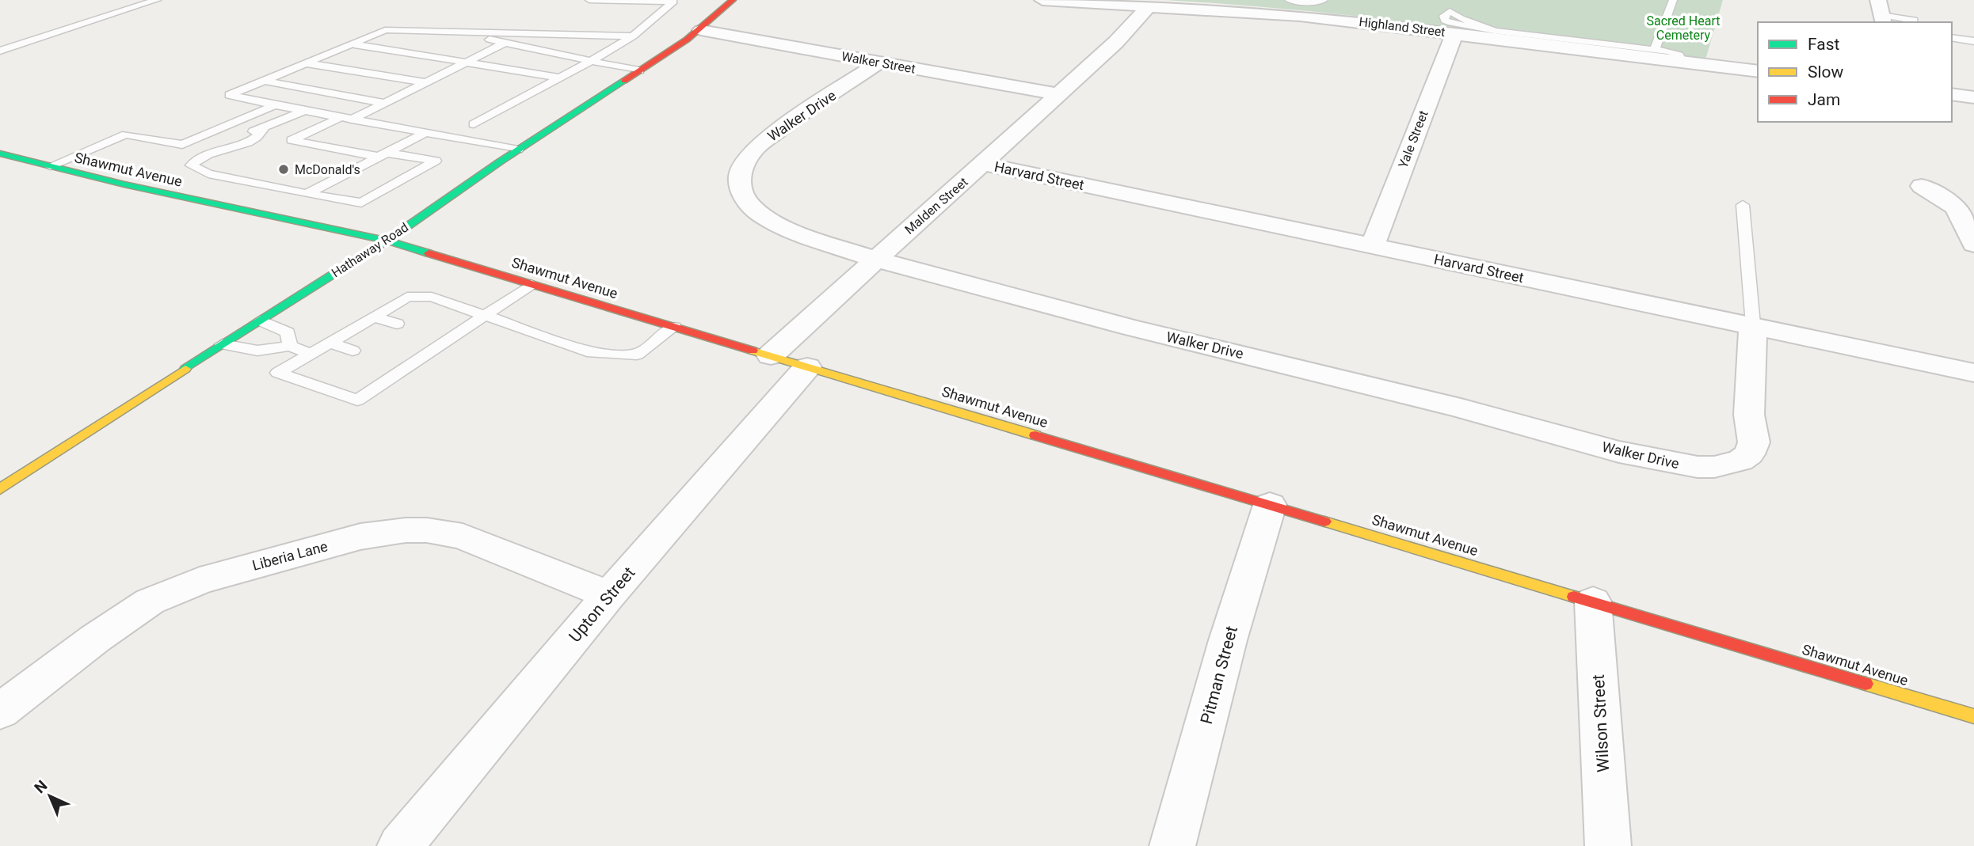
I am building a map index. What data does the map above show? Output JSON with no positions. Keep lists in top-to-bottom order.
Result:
{
  "streets": {
    "main road": ["Shawmut Avenue", "Hathaway Road"],
    "street": [
      "Highland Street",
      "Walker Street",
      "Walker Drive",
      "Yale Street",
      "Harvard Street",
      "Malden Street",
      "Liberia Lane",
      "Upton Street",
      "Pitman Street",
      "Wilson Street"
    ]
  },
  "crossings": [
    ["Highland Street", "Yale Street"],
    ["Highland Street", "Malden Street"],
    ["Walker Street", "Walker Drive"],
    ["Walker Street", "Malden Street"],
    ["Walker Street", "Hathaway Road"],
    ["Walker Drive", "Harvard Street"],
    ["Walker Drive", "Malden Street"],
    ["Yale Street", "Harvard Street"],
    ["Shawmut Avenue", "Malden Street"],
    ["Shawmut Avenue", "Hathaway Road"],
    ["Shawmut Avenue", "Upton Street"],
    ["Shawmut Avenue", "Pitman Street"],
    ["Shawmut Avenue", "Wilson Street"],
    ["Harvard Street", "Malden Street"],
    ["Liberia Lane", "Upton Street"]
  ],
  "parks": ["Sacred Heart Cemetery"],
  "places": ["McDonald's"],
  "legend": ["Fast", "Slow", "Jam"],
  "north": "top left"
}
